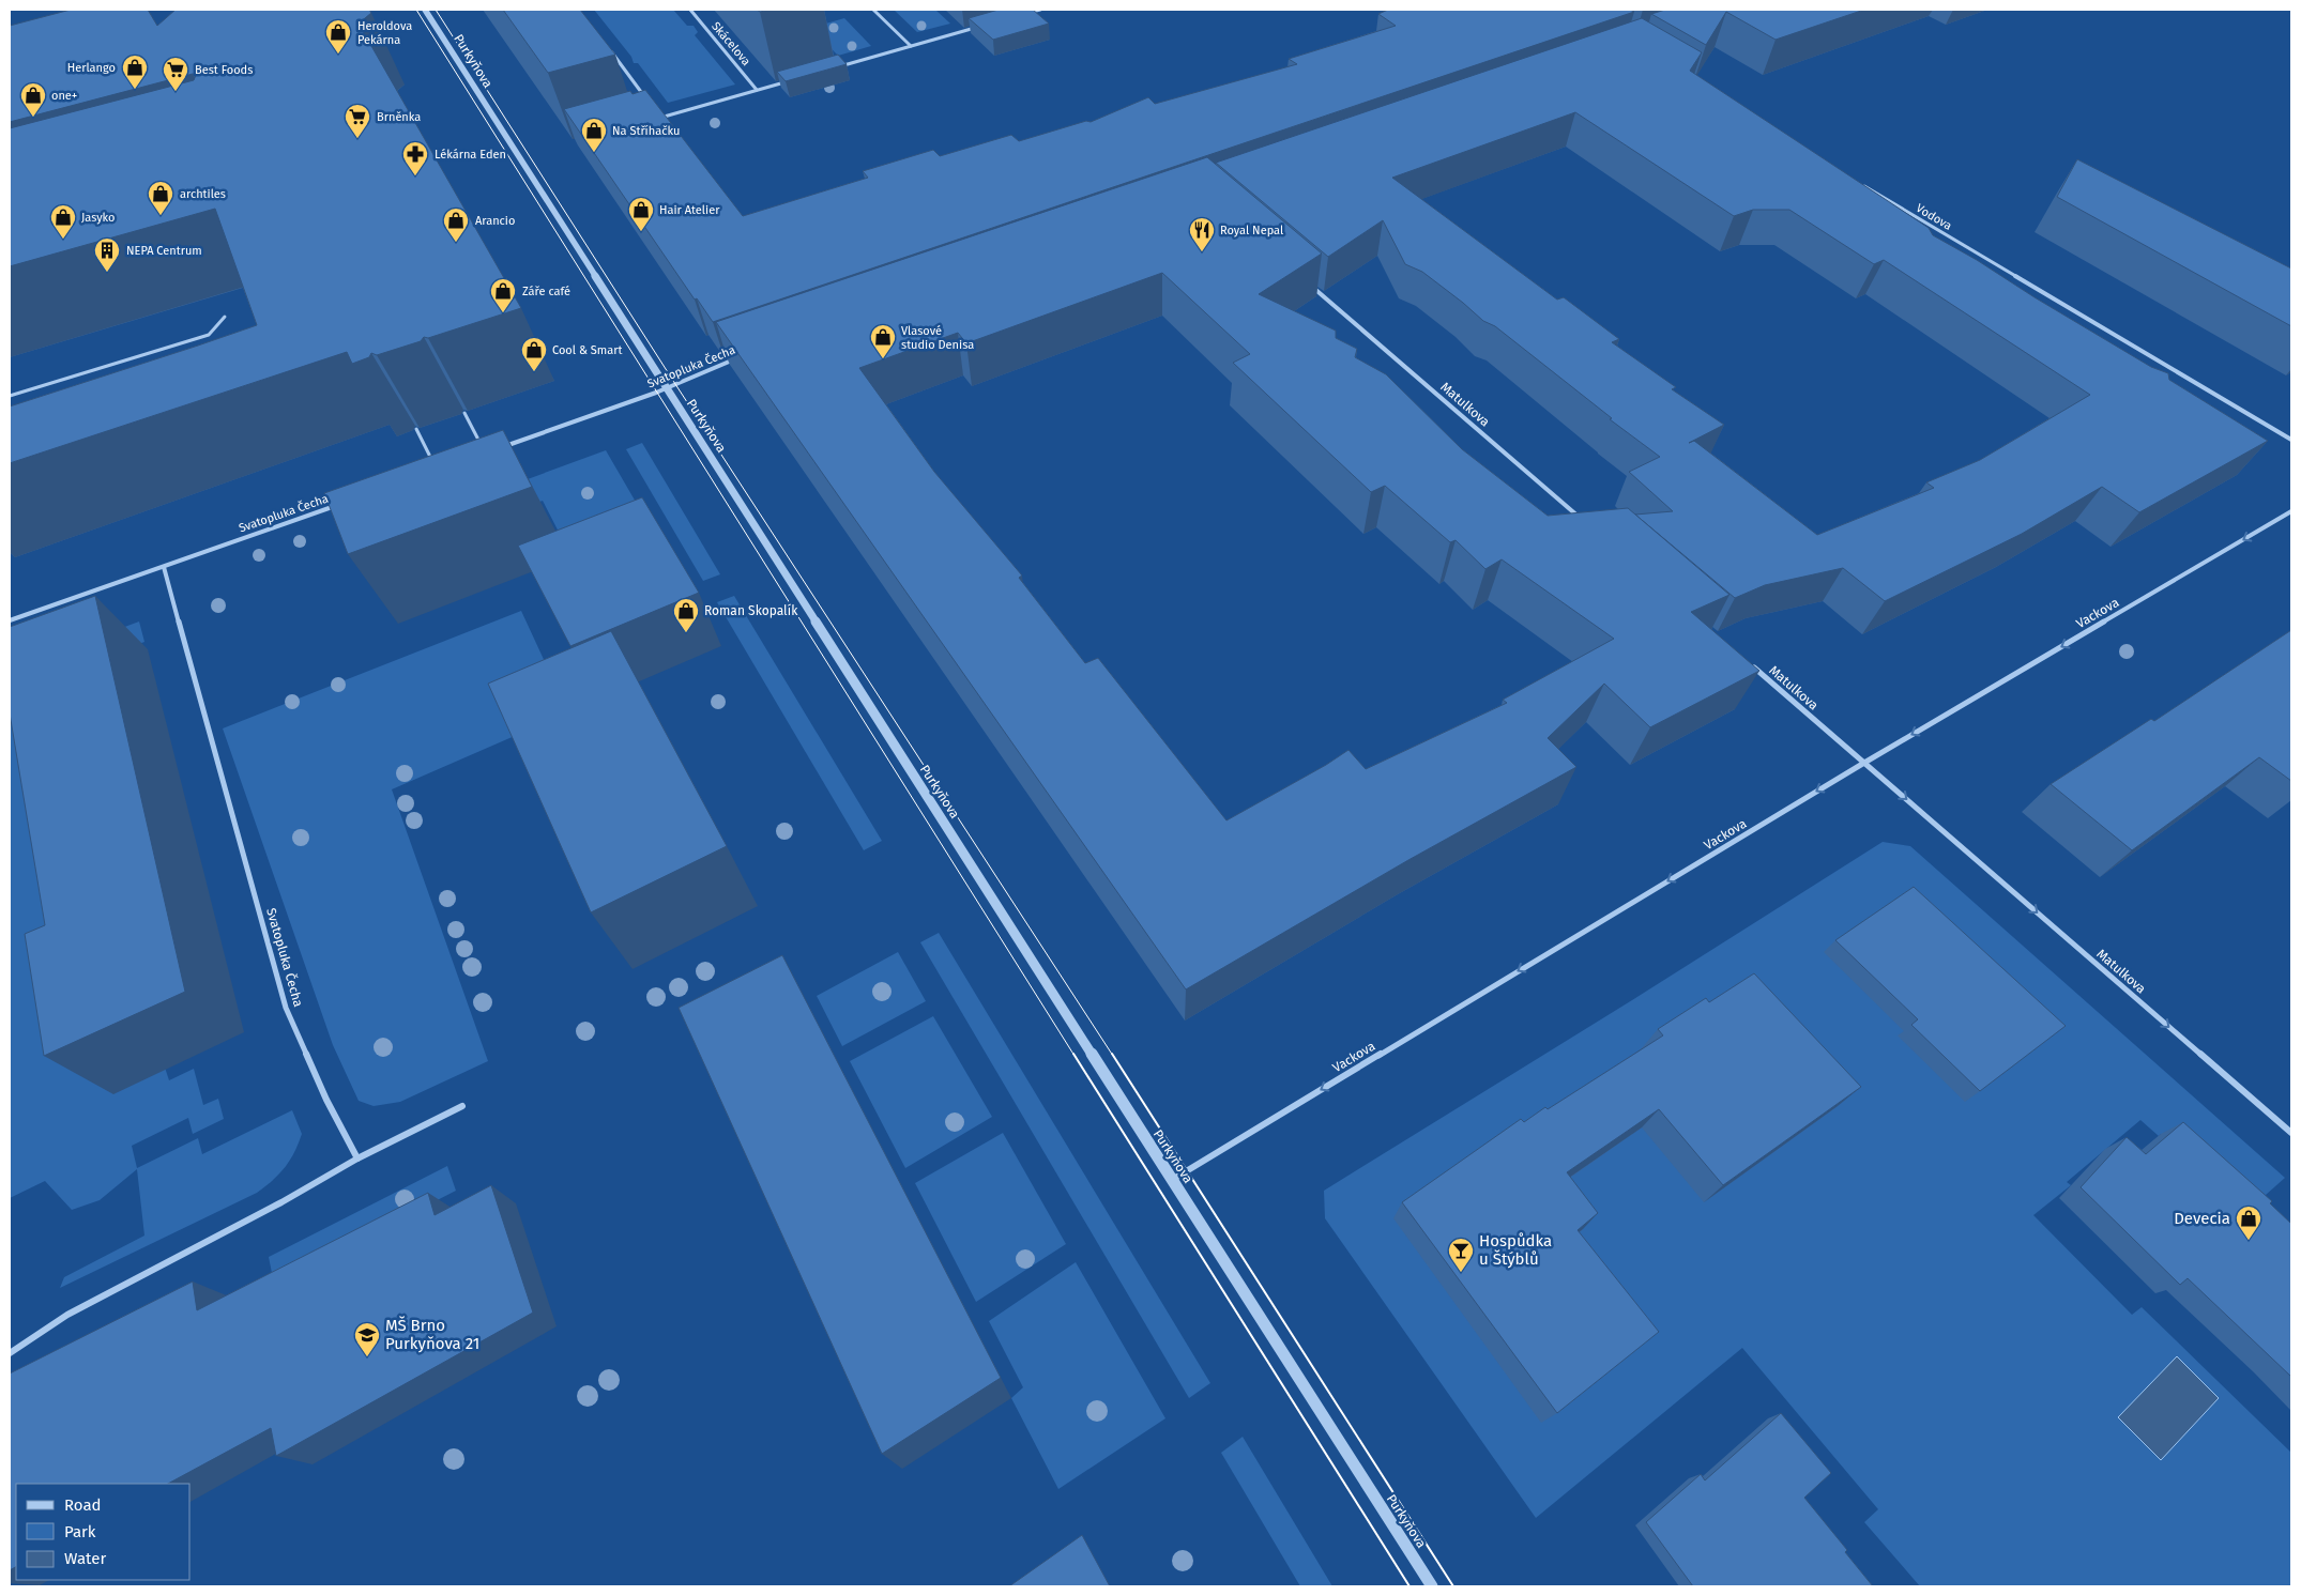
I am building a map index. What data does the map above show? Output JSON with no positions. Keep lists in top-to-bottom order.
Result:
{
  "streets": {
    "street": [
      "Skácelova",
      "Purkyňova",
      "Vodova",
      "Svatopluka Čecha",
      "Matulkova",
      "Vackova"
    ]
  },
  "crossings": [
    ["Purkyňova", "Svatopluka Čecha"],
    ["Purkyňova", "Vackova"],
    ["Matulkova", "Vackova"]
  ],
  "one_way": ["Matulkova", "Vackova"],
  "places": {
    "shop": [
      "Heroldova Pekárna",
      "Herlango",
      "one+",
      "Na Stříhačku",
      "archtiles",
      "Hair Atelier",
      "Jasyko",
      "Arancio",
      "Záře café",
      "Vlasové studio Denisa",
      "Cool & Smart",
      "Roman Skopalík",
      "Devecia"
    ],
    "supermarket": ["Best Foods", "Brněnka"],
    "pharmacy": ["Lékárna Eden"],
    "restaurant": ["Royal Nepal"],
    "building": ["NEPA Centrum"],
    "bar": ["Hospůdka u Štýblů"],
    "school or university": ["MŠ Brno Purkyňova 21"]
  },
  "legend": ["Road", "Park", "Water"]
}
